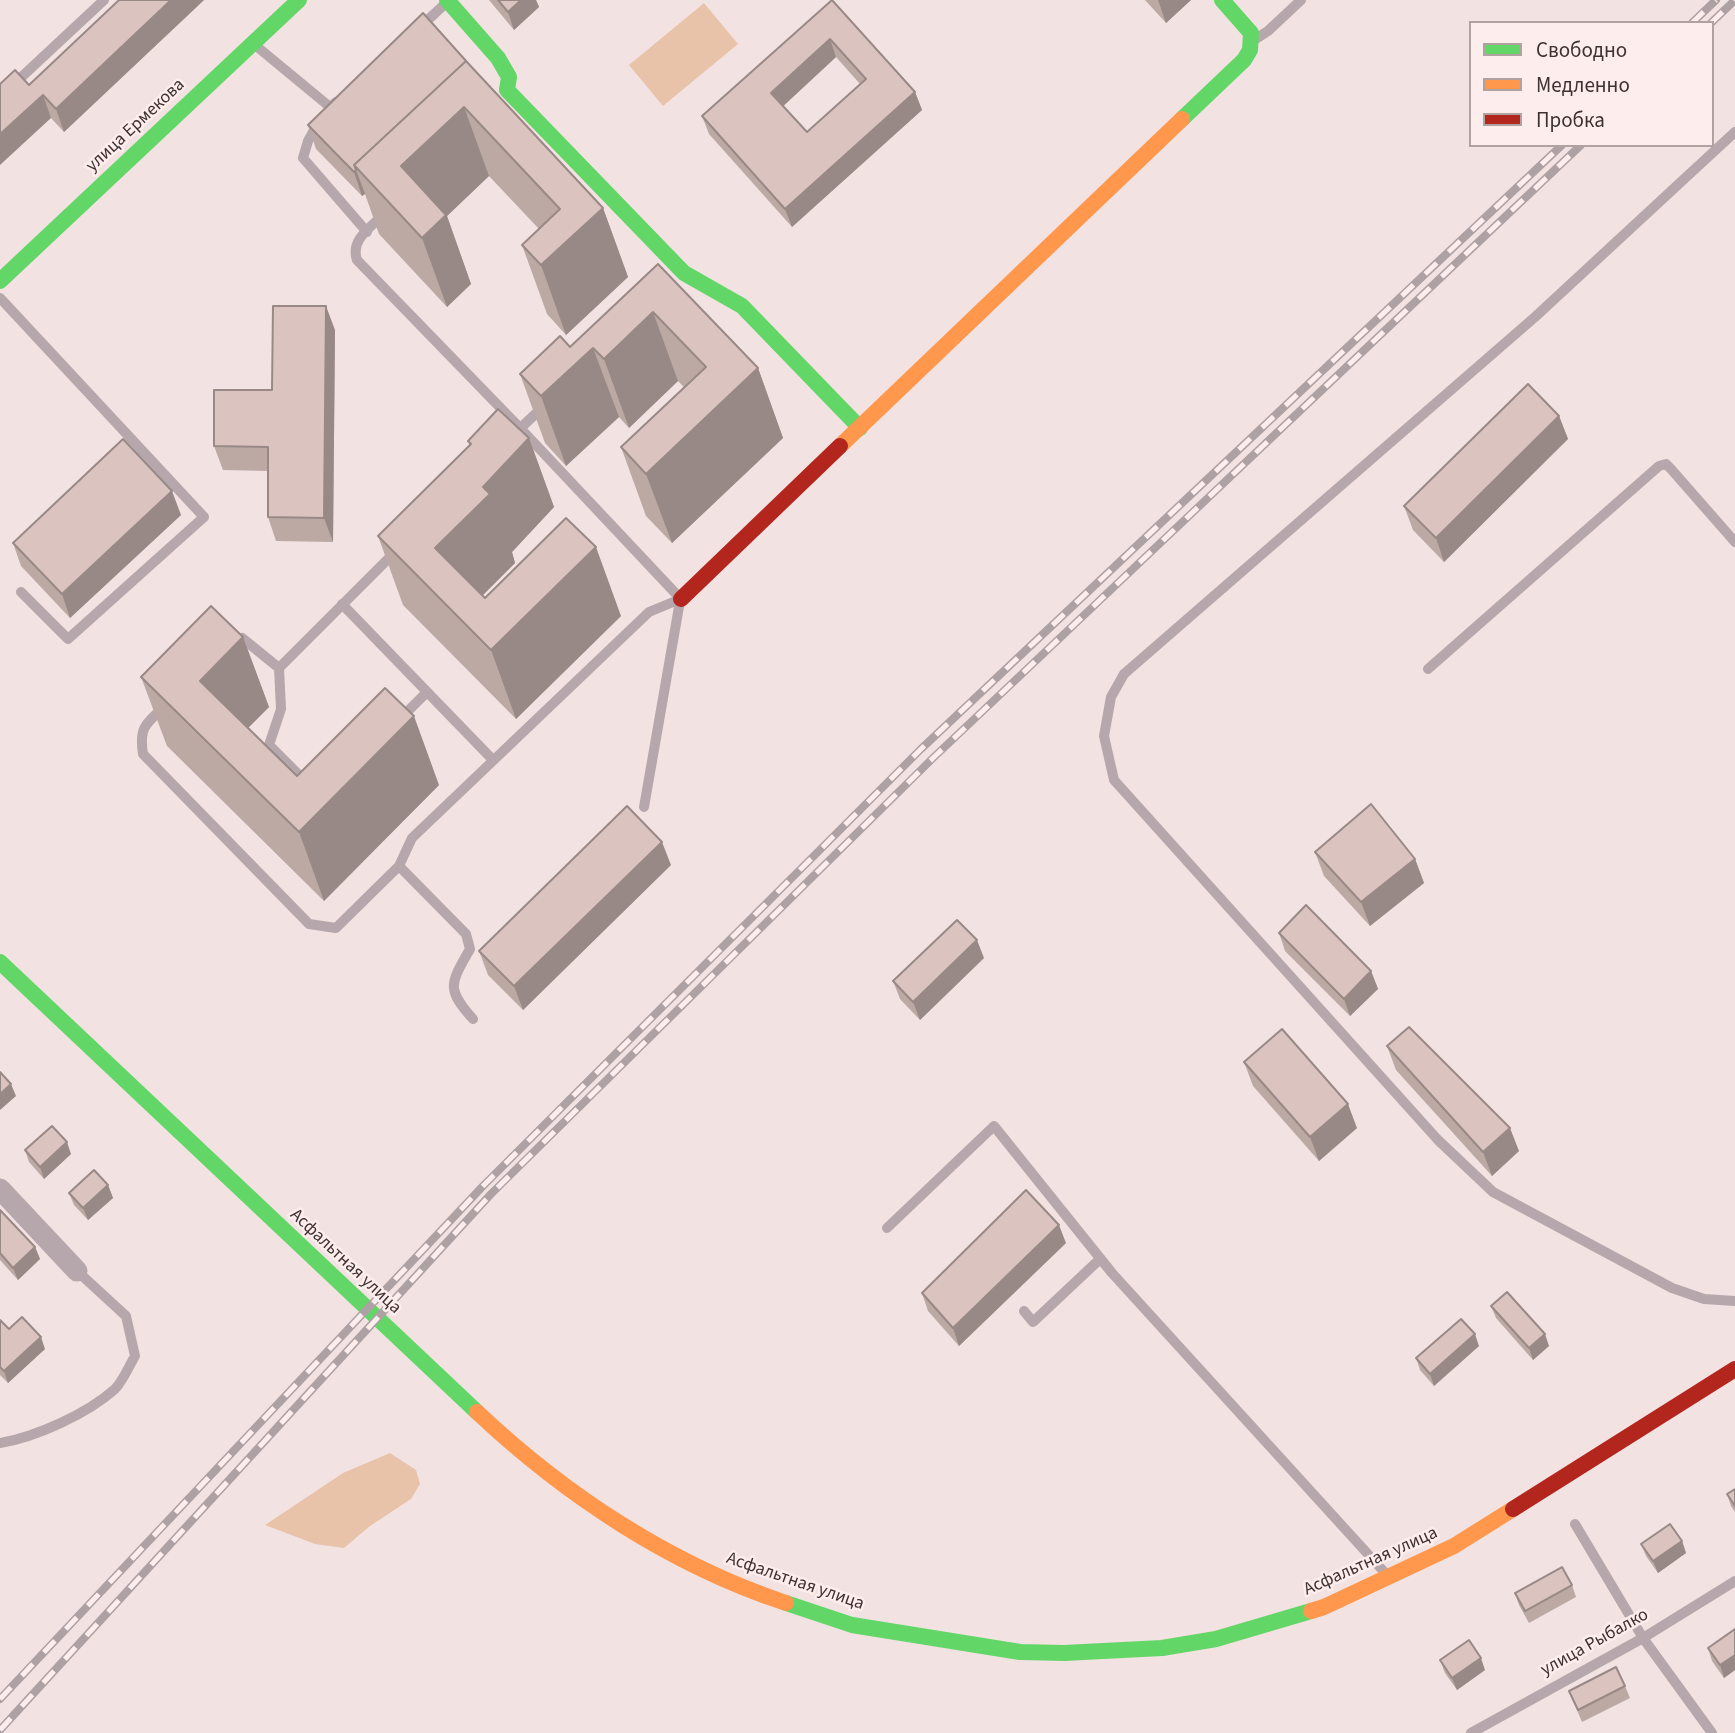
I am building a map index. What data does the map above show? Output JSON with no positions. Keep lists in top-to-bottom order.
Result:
{
  "streets": {
    "main road": ["улица Ермекова", "Асфальтная улица"],
    "lane": ["улица Рыбалко"]
  },
  "legend": ["Свободно", "Медленно", "Пробка"]
}
